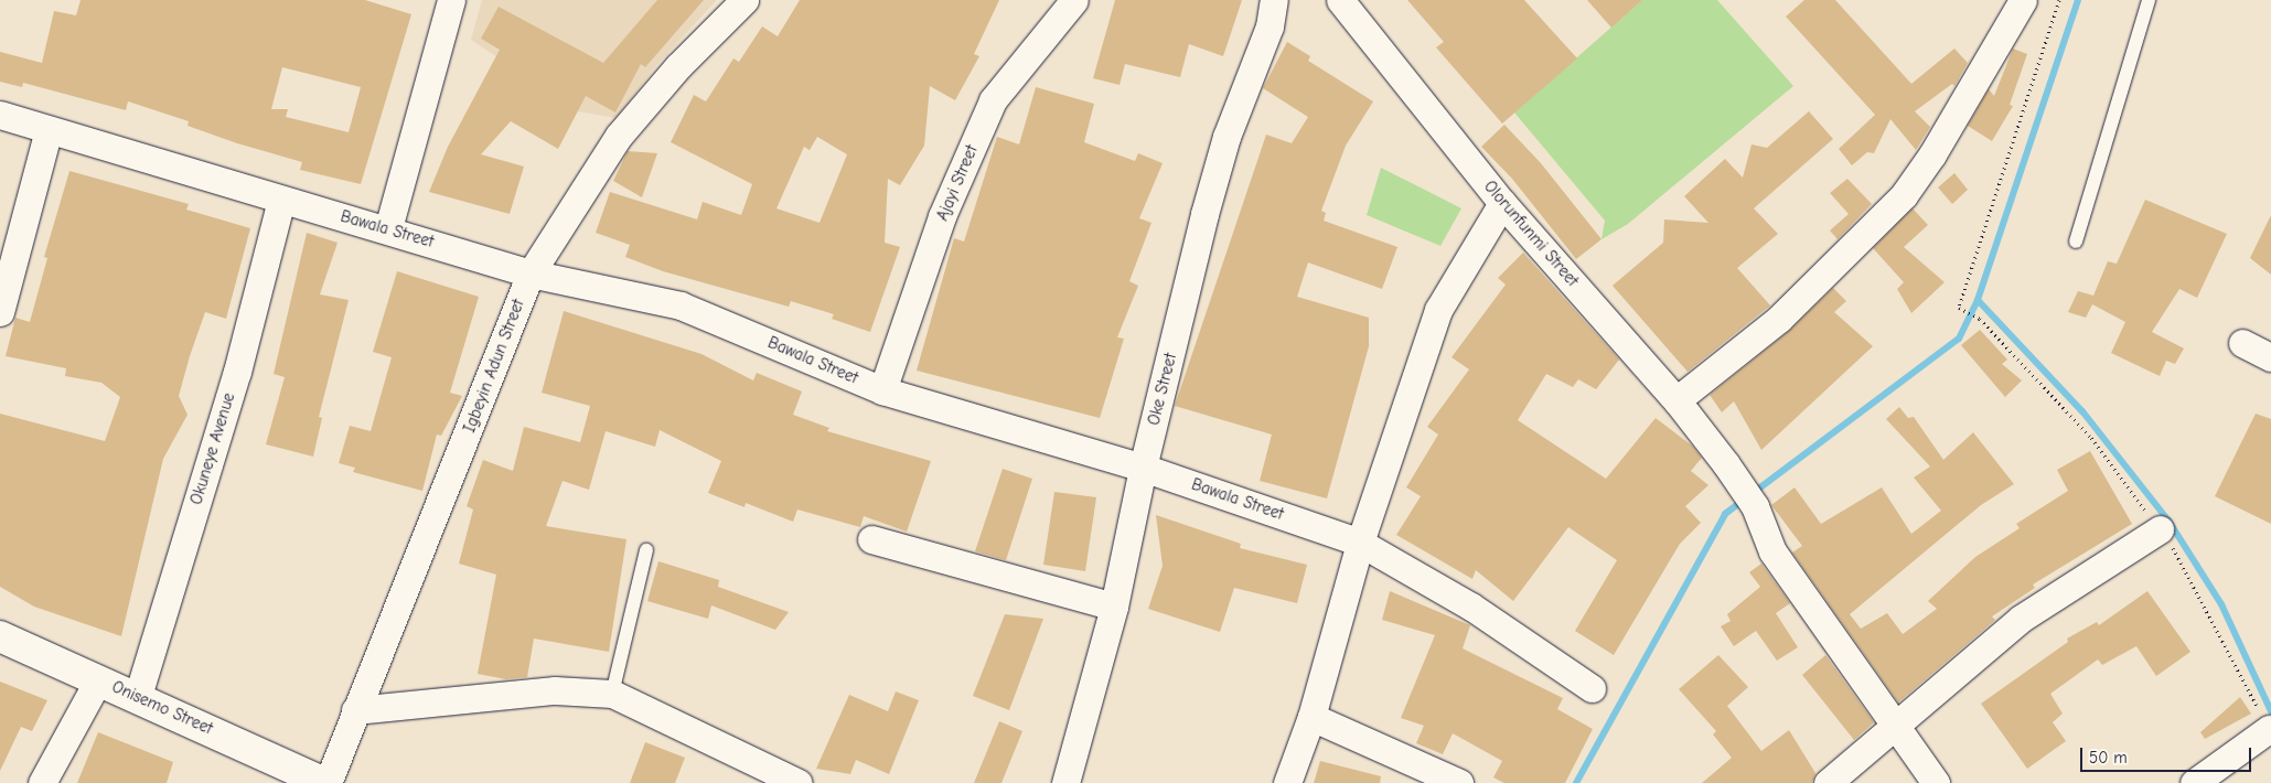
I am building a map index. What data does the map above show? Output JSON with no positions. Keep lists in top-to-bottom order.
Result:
{
  "streets": {
    "street": [
      "Ajayi Street",
      "Bawala Street",
      "Olorunfunmi Street",
      "Igbeyin Adun Street",
      "Oke Street",
      "Okuneye Avenue",
      "Onisemo Street"
    ]
  },
  "crossings": [
    ["Ajayi Street", "Bawala Street"],
    ["Bawala Street", "Igbeyin Adun Street"],
    ["Bawala Street", "Oke Street"],
    ["Bawala Street", "Okuneye Avenue"],
    ["Igbeyin Adun Street", "Onisemo Street"],
    ["Okuneye Avenue", "Onisemo Street"]
  ],
  "scale_bar": "50 m"
}
